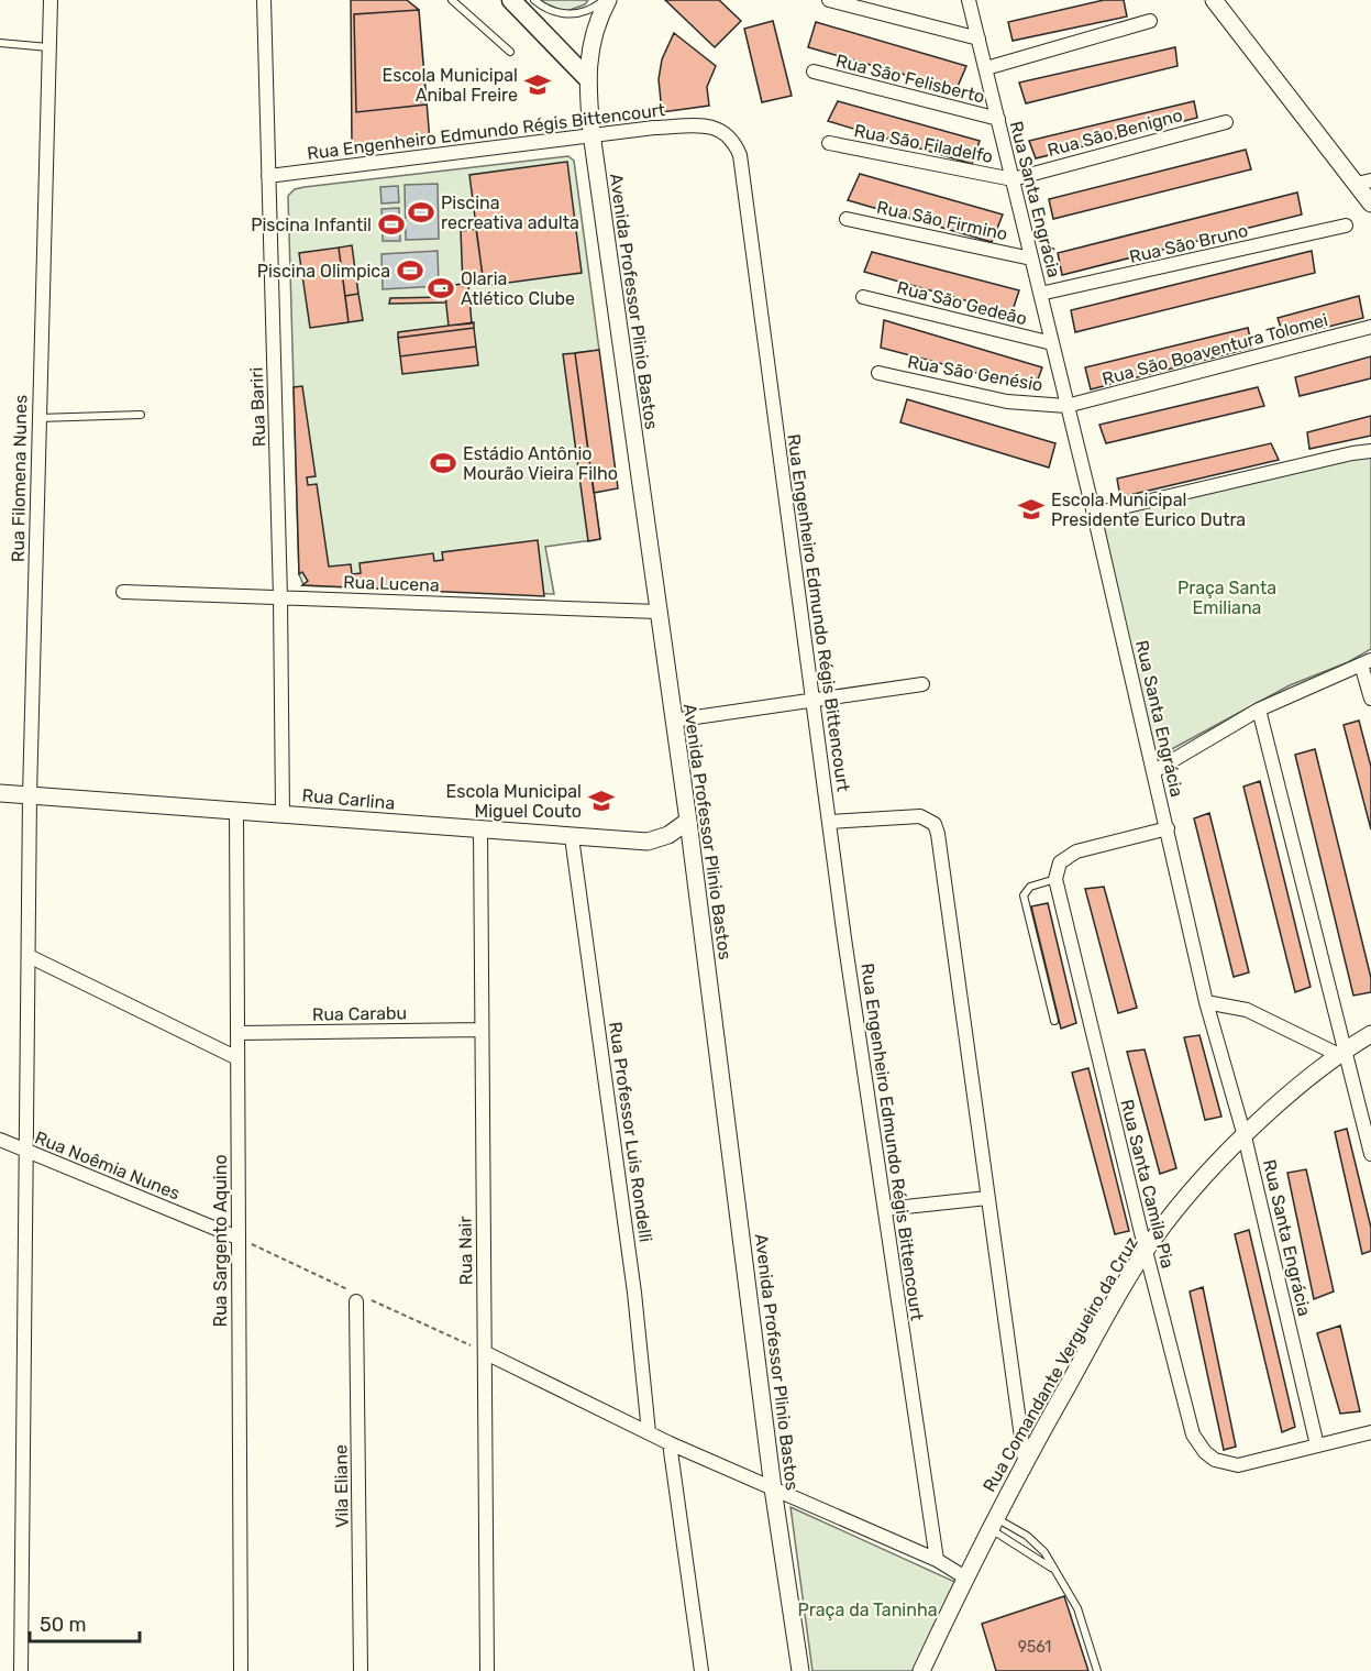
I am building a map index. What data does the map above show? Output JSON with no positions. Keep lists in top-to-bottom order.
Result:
{
  "streets": {
    "street": [
      "Rua São Felisberto",
      "Rua Engenheiro Edmundo Régis Bittencourt",
      "Rua São Benigno",
      "Rua São Filadelfo",
      "Rua Santa Engrácia",
      "Rua São Firmino",
      "Rua São Bruno",
      "Avenida Professor Plinio Bastos",
      "Rua São Gedeão",
      "Rua São Boaventura Tolomei",
      "Rua São Genésio",
      "Rua Bariri",
      "Rua Filomena Nunes",
      "Rua Lucena",
      "Rua Carlina",
      "Rua Carabu",
      "Rua Professor Luis Rondelli",
      "Rua Noêmia Nunes",
      "Rua Santa Camila Pia",
      "Rua Sargento Aquino",
      "Rua Nair",
      "Rua Comandante Vergueiro da Cruz",
      "Vila Eliane"
    ]
  },
  "crossings": [
    ["Rua São Felisberto", "Rua Santa Engrácia"],
    ["Rua Engenheiro Edmundo Régis Bittencourt", "Avenida Professor Plinio Bastos"],
    ["Rua Engenheiro Edmundo Régis Bittencourt", "Rua Bariri"],
    ["Rua São Benigno", "Rua São Filadelfo"],
    ["Rua São Benigno", "Rua Santa Engrácia"],
    ["Rua São Filadelfo", "Rua Santa Engrácia"],
    ["Rua Santa Engrácia", "Rua São Firmino"],
    ["Rua Santa Engrácia", "Rua São Bruno"],
    ["Rua Santa Engrácia", "Rua São Gedeão"],
    ["Rua Santa Engrácia", "Rua São Boaventura Tolomei"],
    ["Rua Santa Engrácia", "Rua São Genésio"],
    ["Rua Santa Engrácia", "Rua Santa Camila Pia"],
    ["Rua Santa Engrácia", "Rua Comandante Vergueiro da Cruz"],
    ["Avenida Professor Plinio Bastos", "Rua Lucena"],
    ["Avenida Professor Plinio Bastos", "Rua Carlina"],
    ["Rua São Boaventura Tolomei", "Rua São Genésio"],
    ["Rua Bariri", "Rua Lucena"],
    ["Rua Bariri", "Rua Carlina"],
    ["Rua Filomena Nunes", "Rua Carlina"],
    ["Rua Filomena Nunes", "Rua Noêmia Nunes"],
    ["Rua Carlina", "Rua Professor Luis Rondelli"],
    ["Rua Carlina", "Rua Sargento Aquino"],
    ["Rua Carlina", "Rua Nair"],
    ["Rua Carabu", "Rua Sargento Aquino"],
    ["Rua Carabu", "Rua Nair"],
    ["Rua Noêmia Nunes", "Rua Sargento Aquino"],
    ["Rua Santa Camila Pia", "Rua Comandante Vergueiro da Cruz"]
  ],
  "parks": ["Praça Santa Emiliana", "Praça da Taninha"],
  "places": {
    "school or university": ["Escola Municipal Anibal Freire", "Escola Municipal Presidente Eurico Dutra", "Escola Municipal Miguel Couto"],
    "sports": [
      "Piscina recreativa adulta",
      "Piscina Infantil",
      "Piscina Olimpica",
      "Olaria Atlético Clube",
      "Estádio Antônio Mourão Vieira Filho"
    ]
  },
  "house_numbers": ["9561"],
  "scale_bar": "50 m"
}
